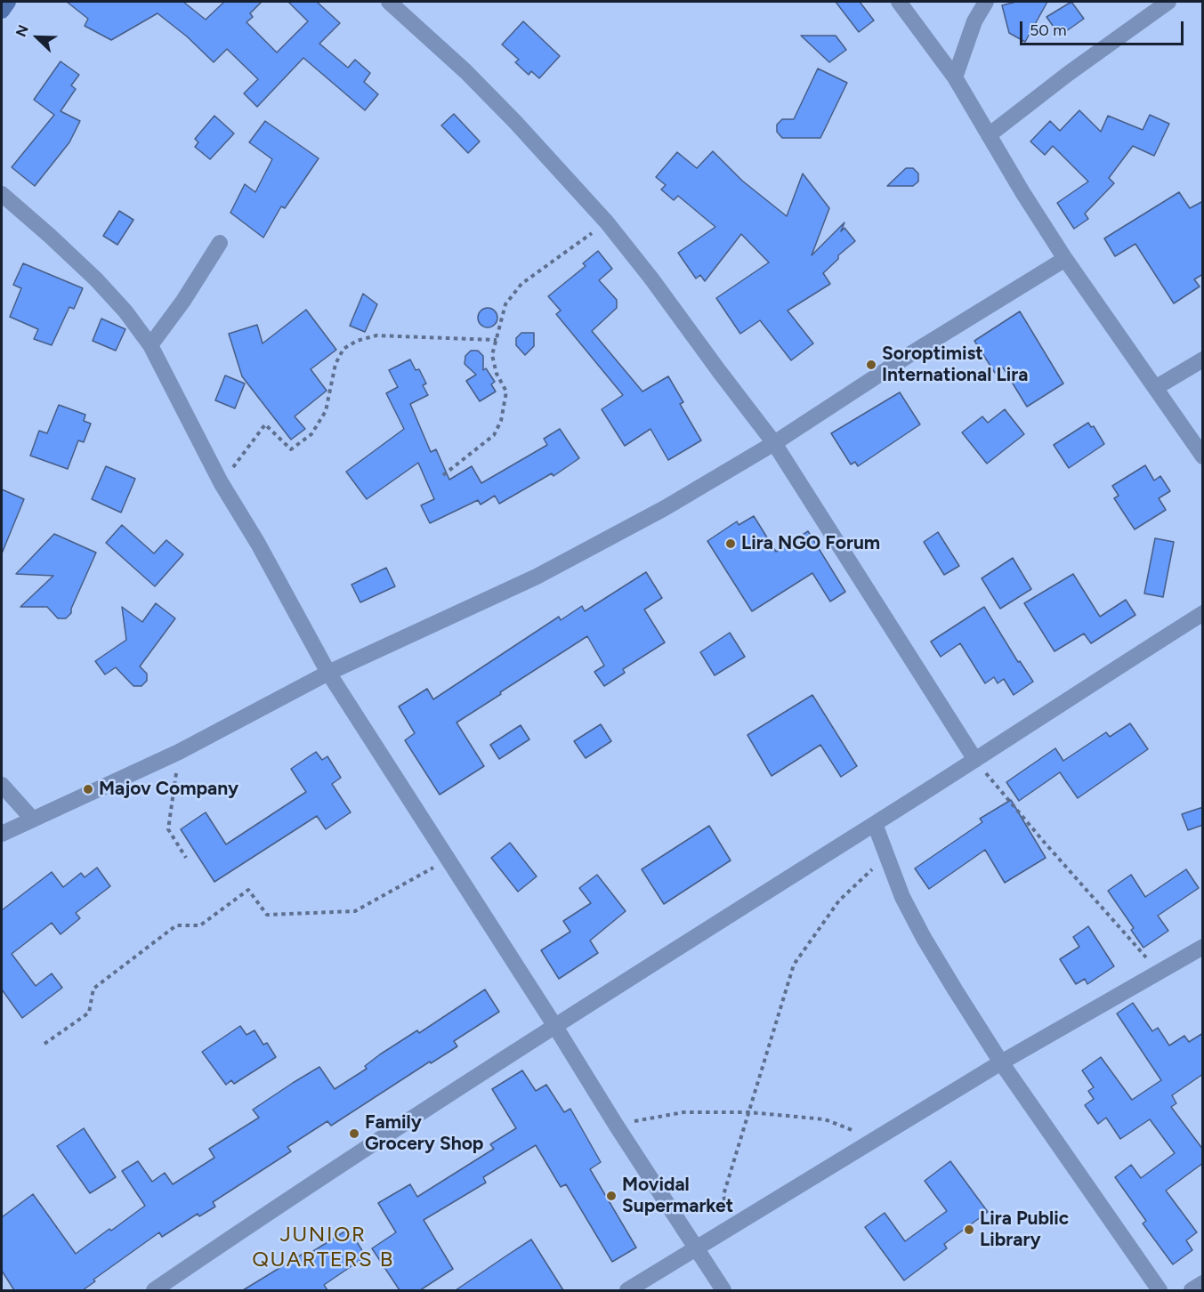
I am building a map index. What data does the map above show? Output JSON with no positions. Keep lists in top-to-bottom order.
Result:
{
  "districts": ["JUNIOR QUARTERS B"],
  "places": [
    "Soroptimist International Lira",
    "Lira NGO Forum",
    "Majov Company",
    "Family Grocery Shop",
    "Movidal Supermarket",
    "Lira Public Library"
  ],
  "scale_bar": "50 m",
  "north": "top left"
}
